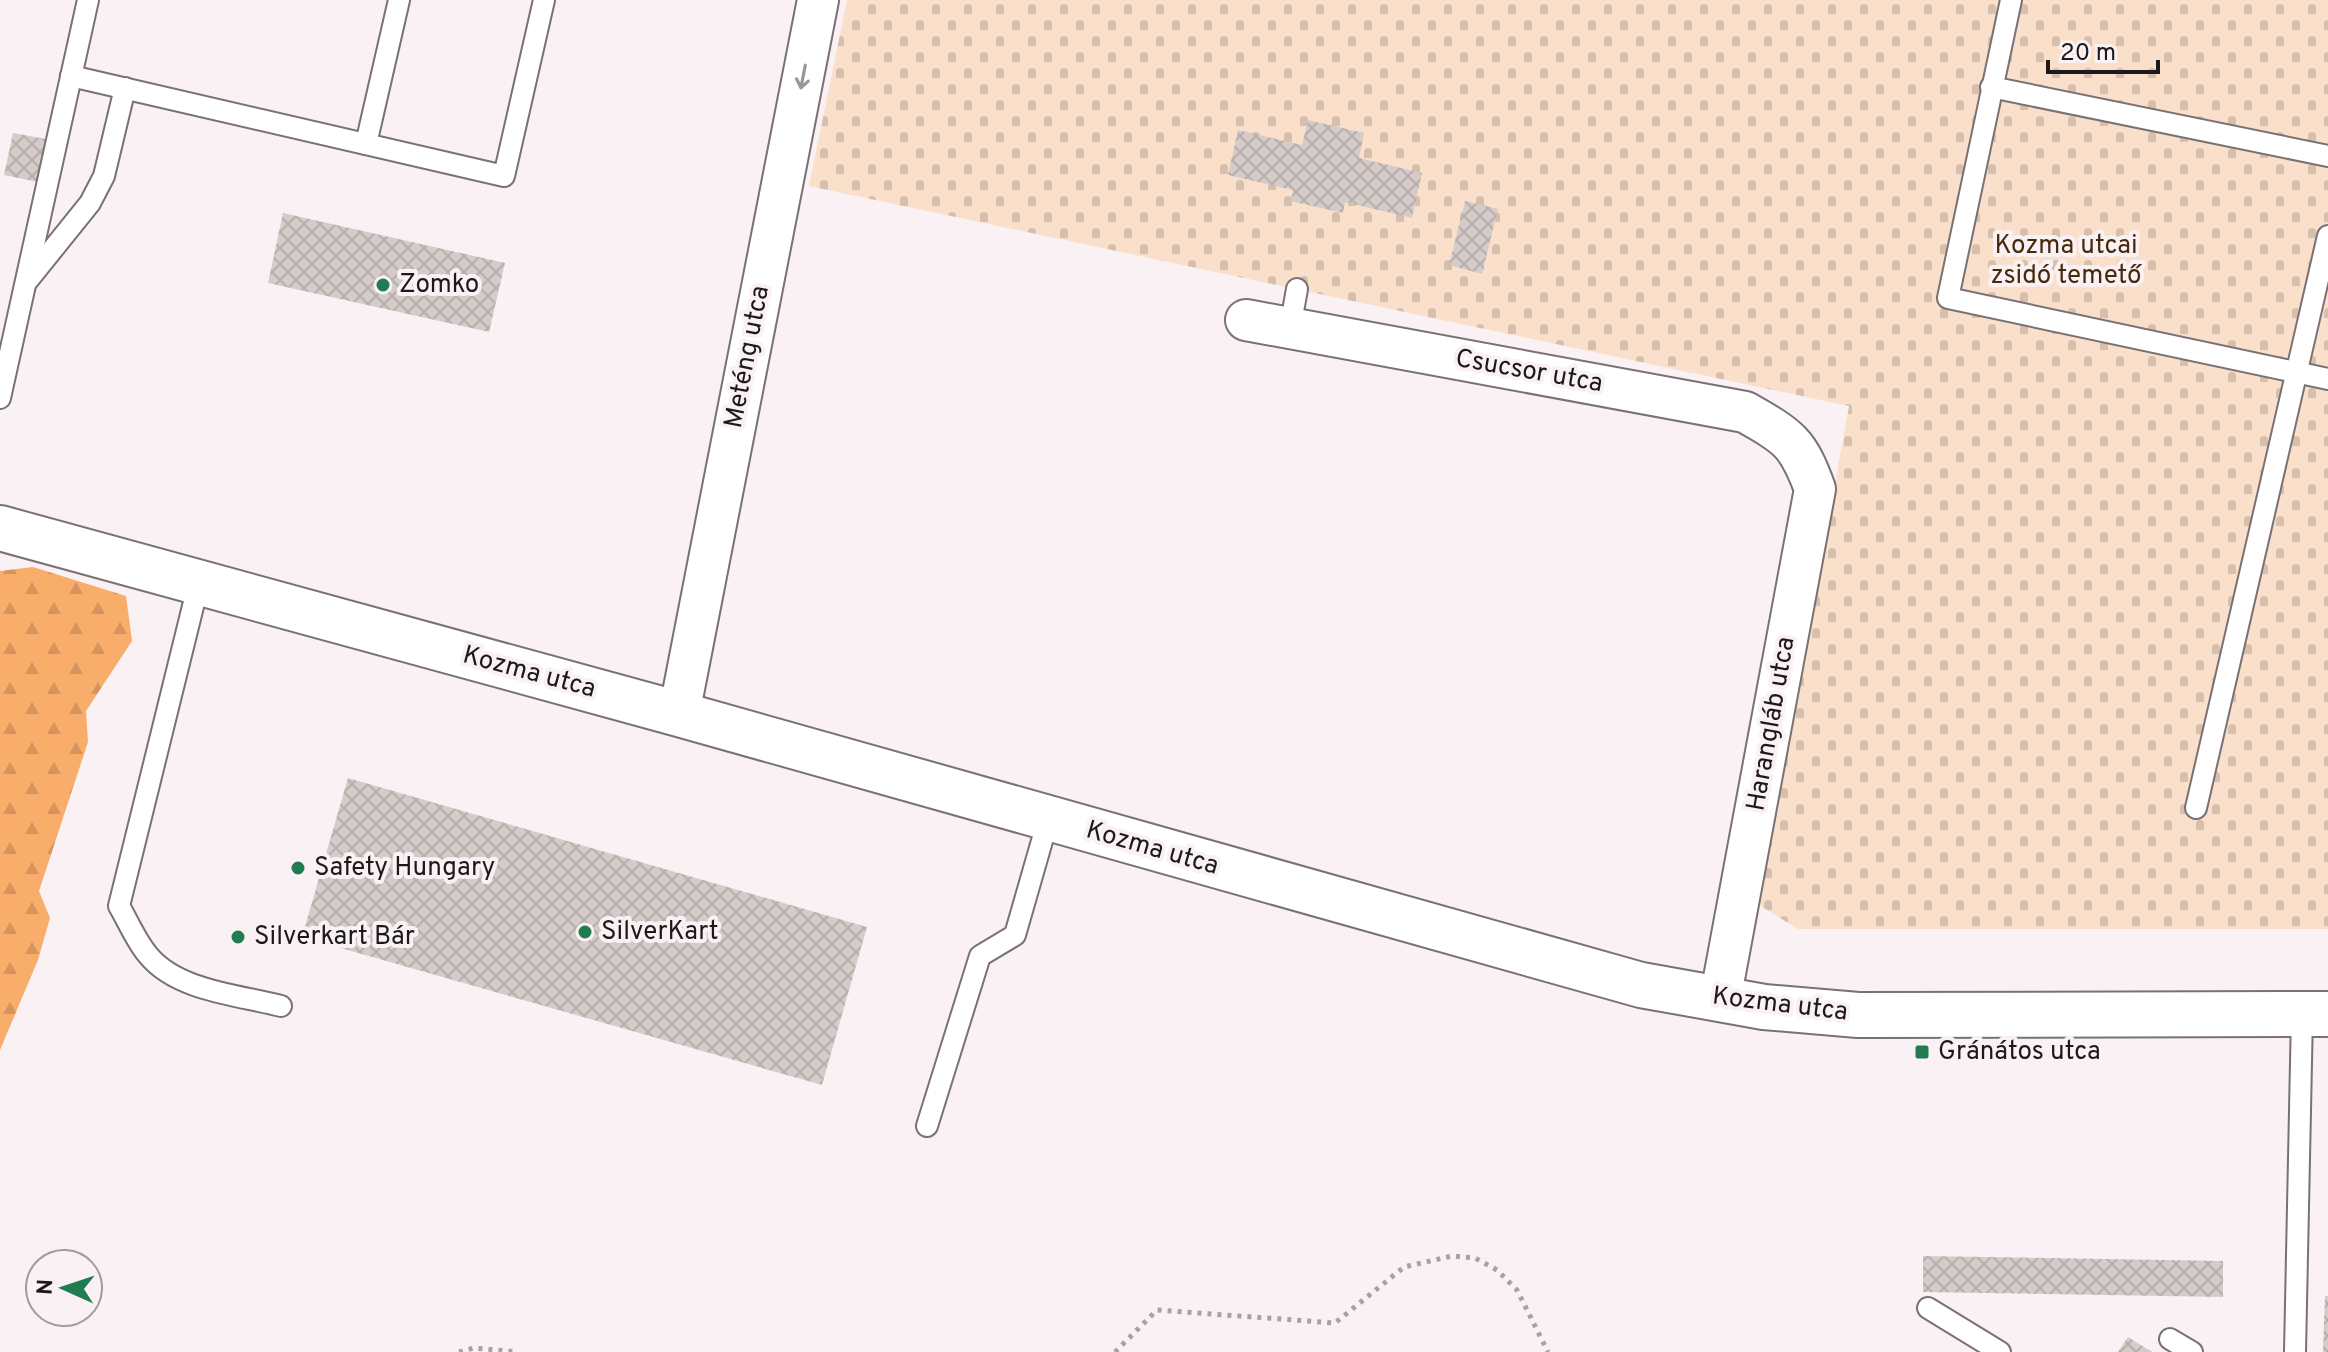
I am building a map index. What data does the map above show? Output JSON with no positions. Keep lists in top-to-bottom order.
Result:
{
  "streets": {
    "street": [
      "Meténg utca",
      "Csucsor utca",
      "Kozma utca",
      "Harangláb utca"
    ]
  },
  "crossings": [
    ["Meténg utca", "Kozma utca"],
    ["Csucsor utca", "Harangláb utca"],
    ["Kozma utca", "Harangláb utca"]
  ],
  "one_way": ["Meténg utca"],
  "parks": ["Kozma utcai zsidó temető"],
  "places": {
    "other": [
      "Zomko",
      "Safety Hungary",
      "SilverKart",
      "Silverkart Bár"
    ],
    "transit": ["Gránátos utca"]
  },
  "scale_bar": "20 m",
  "north": "left"
}
